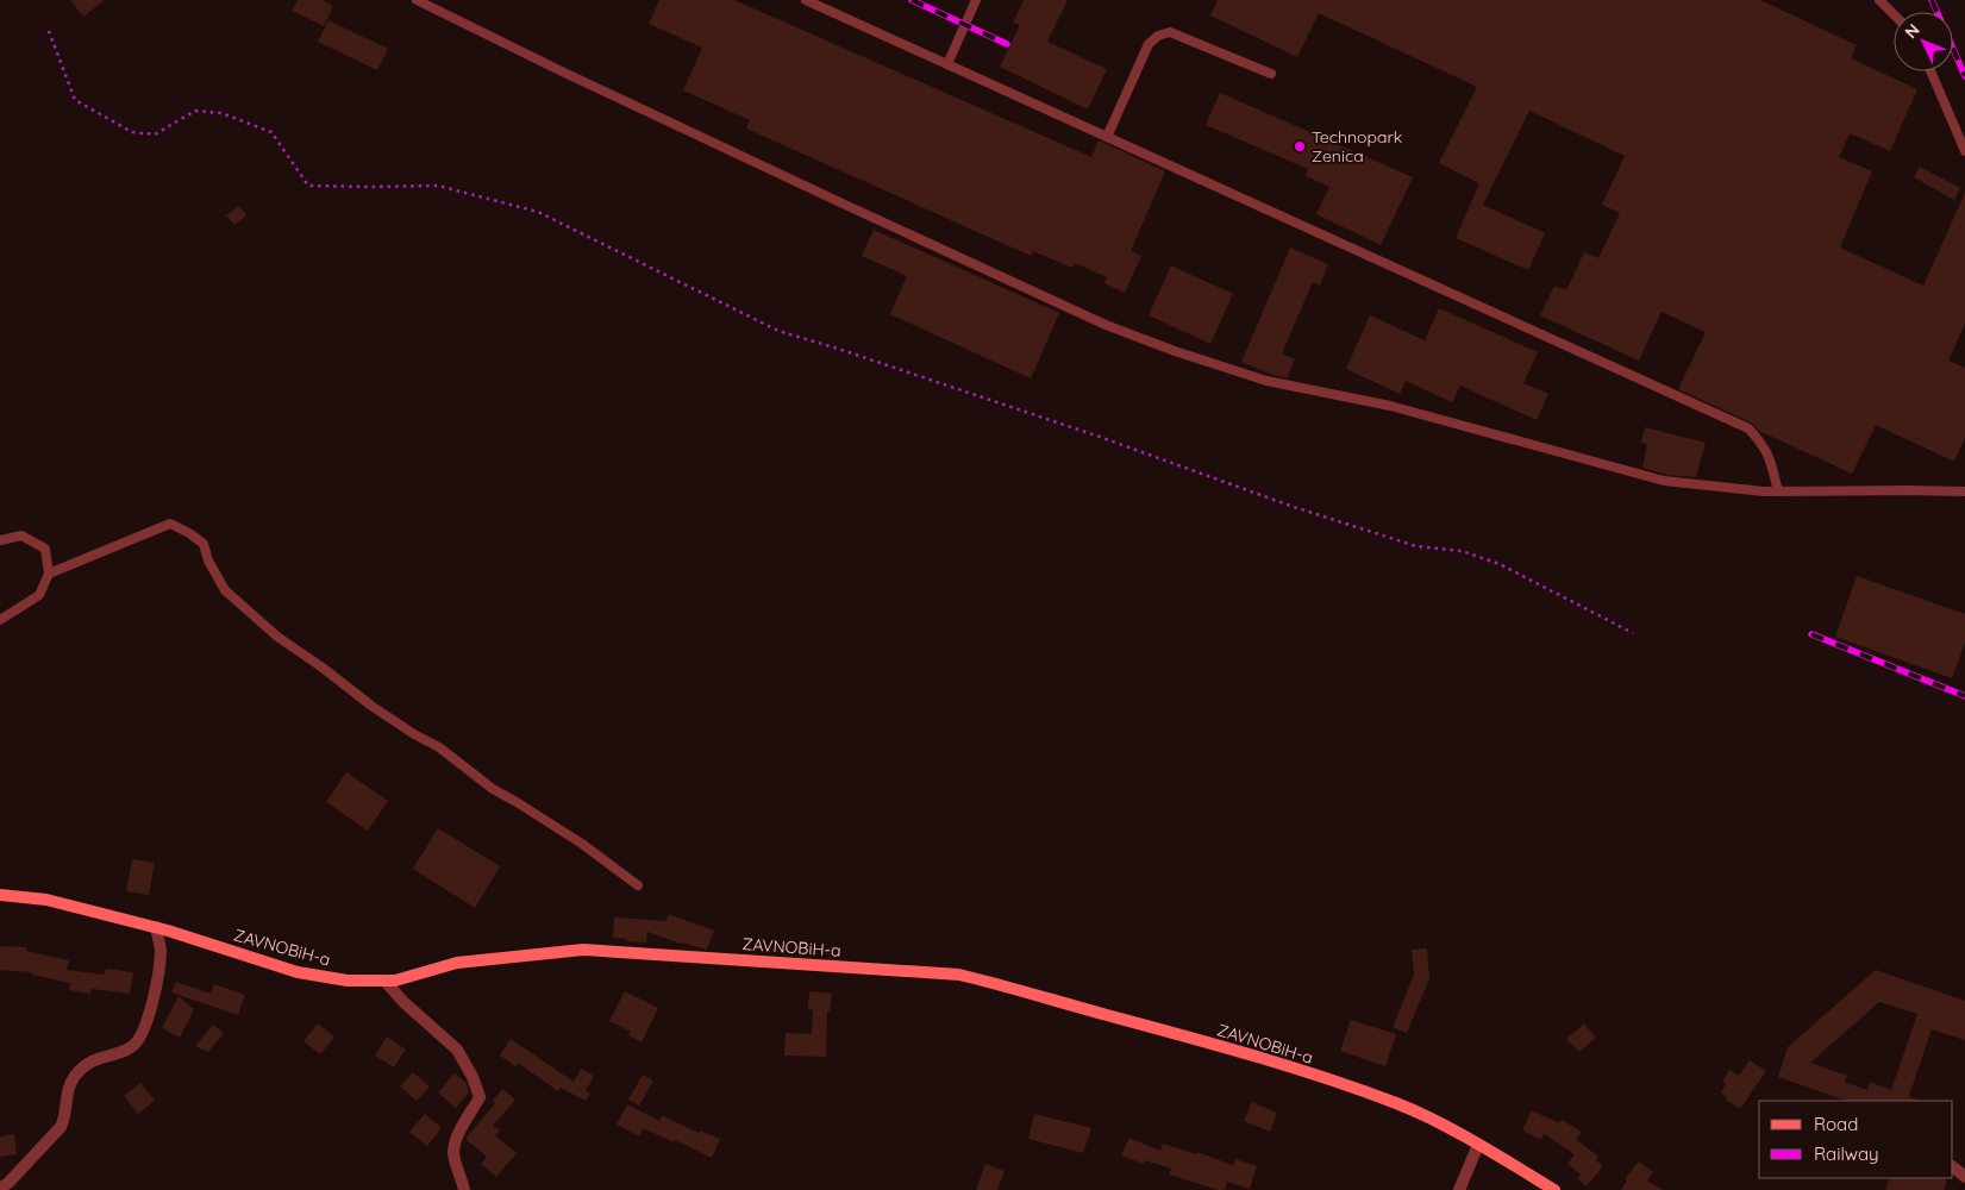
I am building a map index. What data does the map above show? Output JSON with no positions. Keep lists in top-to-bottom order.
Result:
{
  "streets": {
    "main road": ["ZAVNOBiH-a"]
  },
  "places": ["Technopark Zenica"],
  "legend": ["Road", "Railway"],
  "north": "top left"
}
